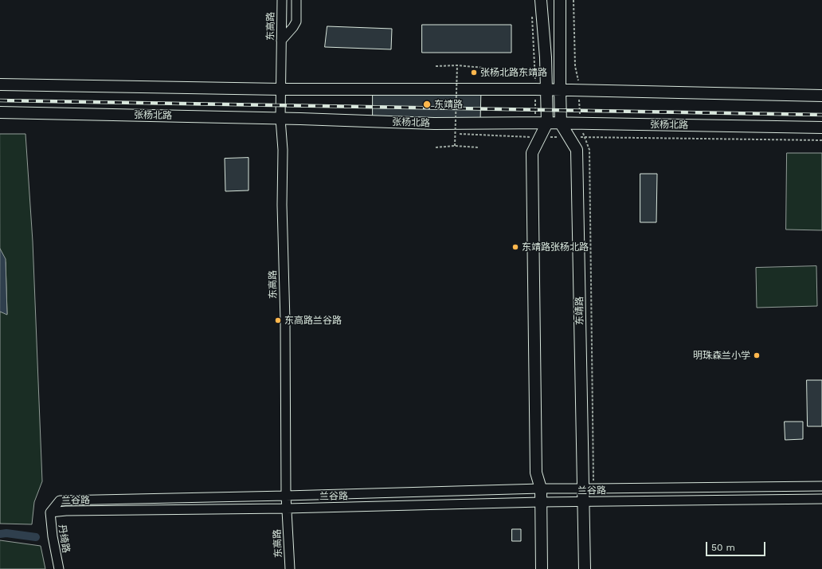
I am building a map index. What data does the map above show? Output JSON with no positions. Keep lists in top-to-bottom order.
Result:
{
  "streets": {
    "main road": ["张杨北路", "东靖路"],
    "street": ["东高路", "兰谷路", "丹绮路"]
  },
  "crossings": [
    ["东高路", "张杨北路"],
    ["东高路", "兰谷路"],
    ["张杨北路", "东靖路"],
    ["东靖路", "兰谷路"],
    ["兰谷路", "丹绮路"]
  ],
  "places": [
    "张杨北路东靖路",
    "东靖路",
    "东靖路张杨北路",
    "东高路兰谷路",
    "明珠森兰小学"
  ],
  "scale_bar": "50 m"
}
